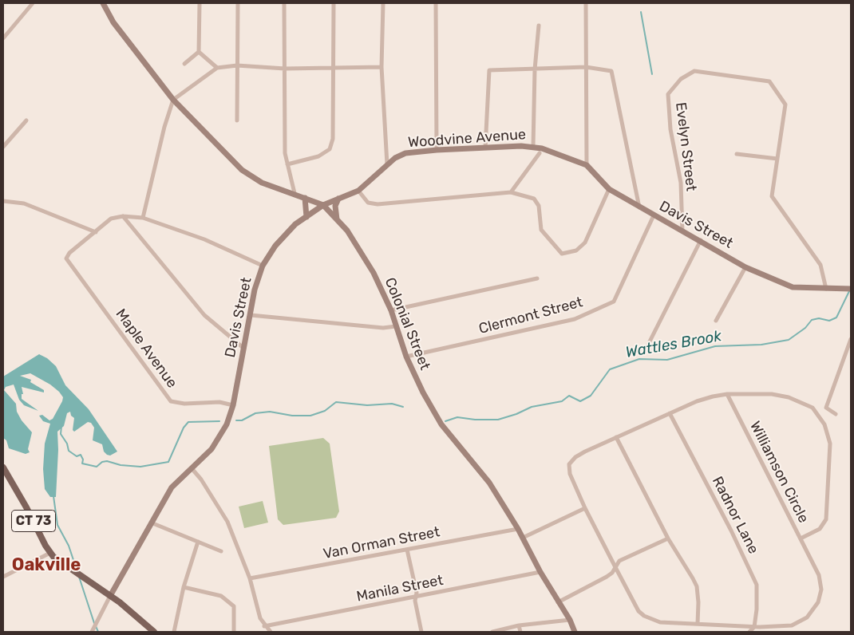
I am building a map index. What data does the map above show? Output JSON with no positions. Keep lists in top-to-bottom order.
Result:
{
  "streets": {
    "main road": [
      "Woodvine Avenue",
      "Davis Street",
      "Colonial Street",
      "CT 73"
    ],
    "street": [
      "Evelyn Street",
      "Clermont Street",
      "Maple Avenue",
      "Williamson Circle",
      "Radnor Lane",
      "Van Orman Street",
      "Manila Street"
    ]
  },
  "crossings": [
    ["Woodvine Avenue", "Davis Street"],
    ["Evelyn Street", "Davis Street"],
    ["Davis Street", "Clermont Street"],
    ["Davis Street", "Colonial Street"],
    ["Davis Street", "Maple Avenue"],
    ["Davis Street", "CT 73"],
    ["Clermont Street", "Colonial Street"],
    ["Colonial Street", "Van Orman Street"],
    ["Colonial Street", "Manila Street"],
    ["Williamson Circle", "Radnor Lane"]
  ],
  "districts": ["Oakville"],
  "water": ["Wattles Brook"]
}
